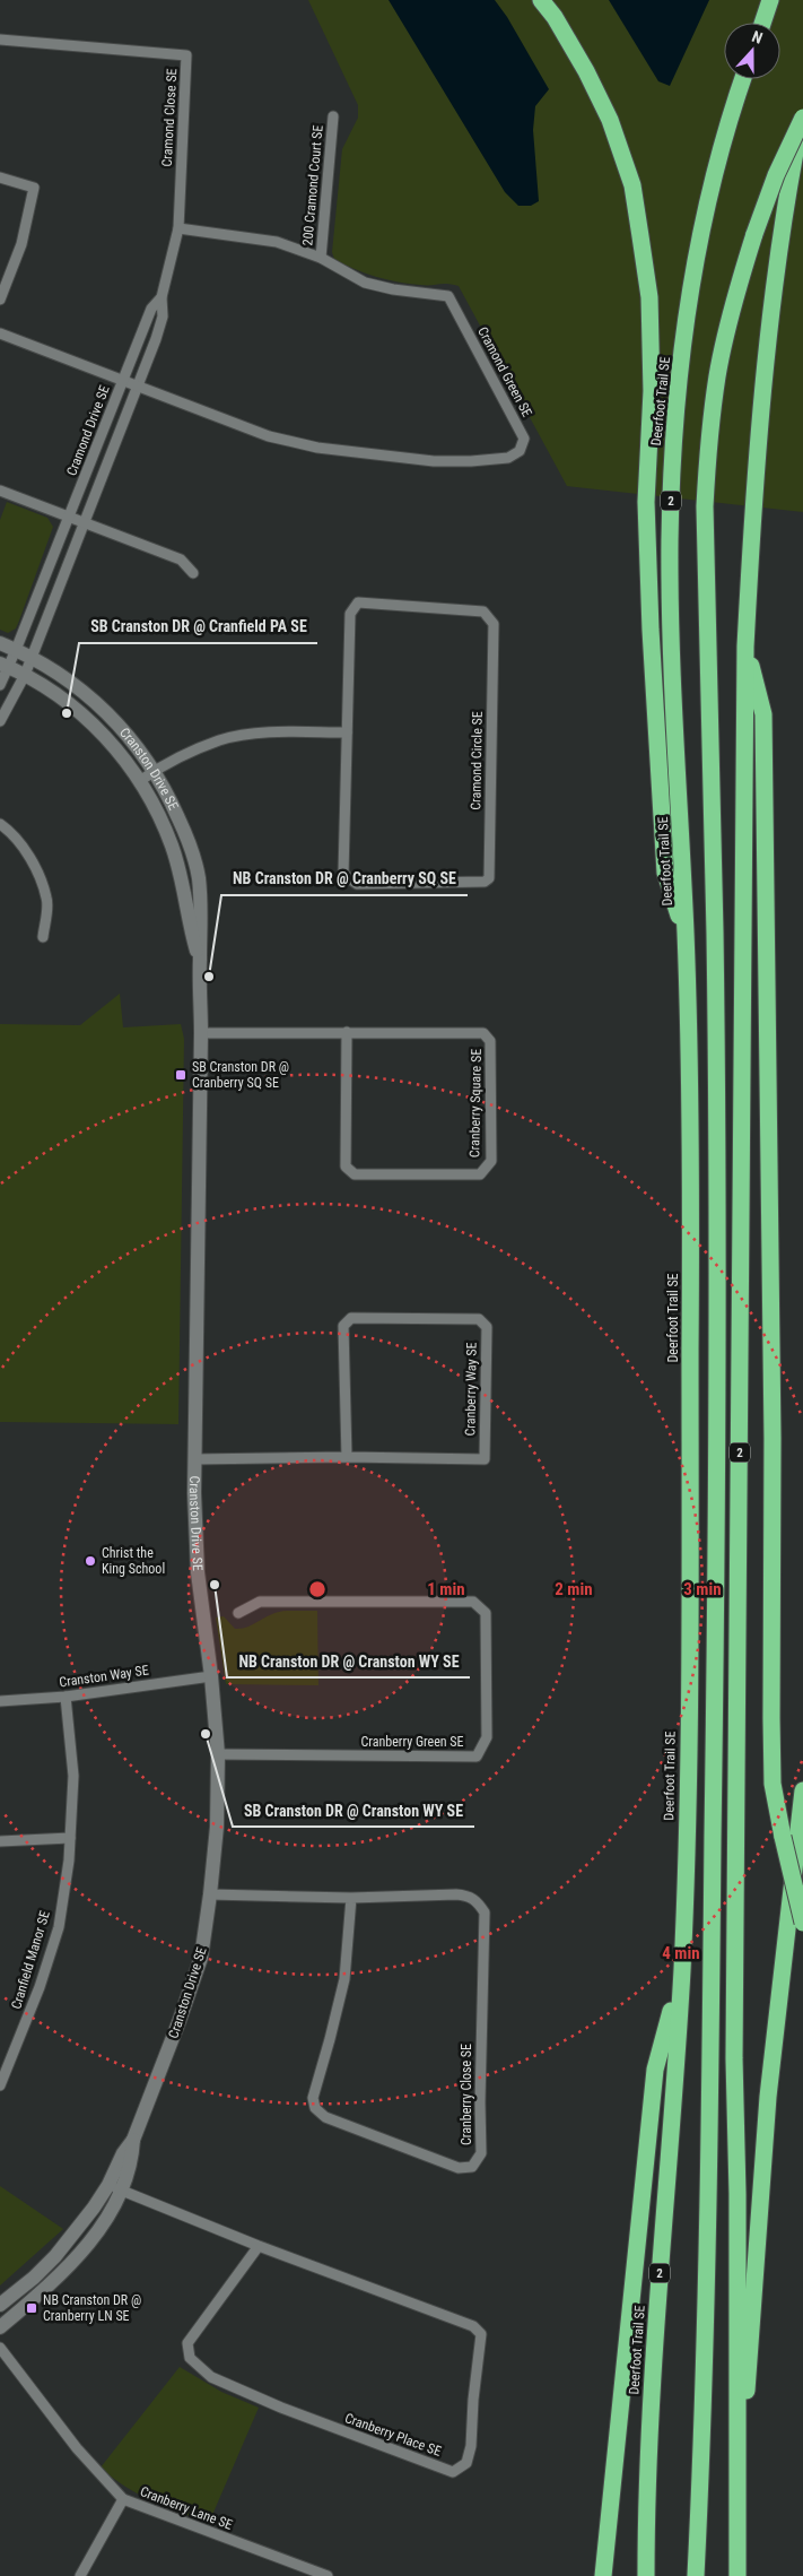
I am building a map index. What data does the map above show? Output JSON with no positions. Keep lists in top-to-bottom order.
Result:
{
  "streets": {
    "highway": ["Deerfoot Trail SE", "2"],
    "street": [
      "Cramond Close SE",
      "200 Cramond Court SE",
      "Cramond Green SE",
      "Cramond Drive SE",
      "Cramond Circle SE",
      "Cranston Drive SE",
      "Cranberry Square SE",
      "Cranberry Way SE",
      "Cranston Way SE",
      "Cranberry Green SE",
      "Cranfield Manor SE",
      "Cranberry Close SE",
      "Cranberry Place SE",
      "Cranberry Lane SE"
    ]
  },
  "crossings": [
    ["Cramond Close SE", "Cramond Green SE"],
    ["Cramond Close SE", "Cramond Drive SE"],
    ["200 Cramond Court SE", "Cramond Green SE"],
    ["Cramond Green SE", "Cramond Drive SE"],
    ["Cramond Drive SE", "Cranston Drive SE"],
    ["Cranston Drive SE", "Cranberry Square SE"],
    ["Cranston Drive SE", "Cranberry Way SE"],
    ["Cranston Drive SE", "Cranston Way SE"],
    ["Cranston Drive SE", "Cranberry Green SE"],
    ["Cranston Drive SE", "Cranberry Close SE"],
    ["Cranston Drive SE", "Cranberry Place SE"],
    ["Cranston Way SE", "Cranfield Manor SE"]
  ],
  "places": {
    "other": [
      "SB Cranston DR @ Cranfield PA SE",
      "NB Cranston DR @ Cranberry SQ SE",
      "Christ the King School",
      "NB Cranston DR @ Cranston WY SE",
      "SB Cranston DR @ Cranston WY SE"
    ],
    "transit": ["SB Cranston DR @ Cranberry SQ SE", "NB Cranston DR @ Cranberry LN SE"]
  },
  "north": "top",
  "rings": [
    "1 min",
    "2 min",
    "3 min",
    "4 min"
  ]
}
